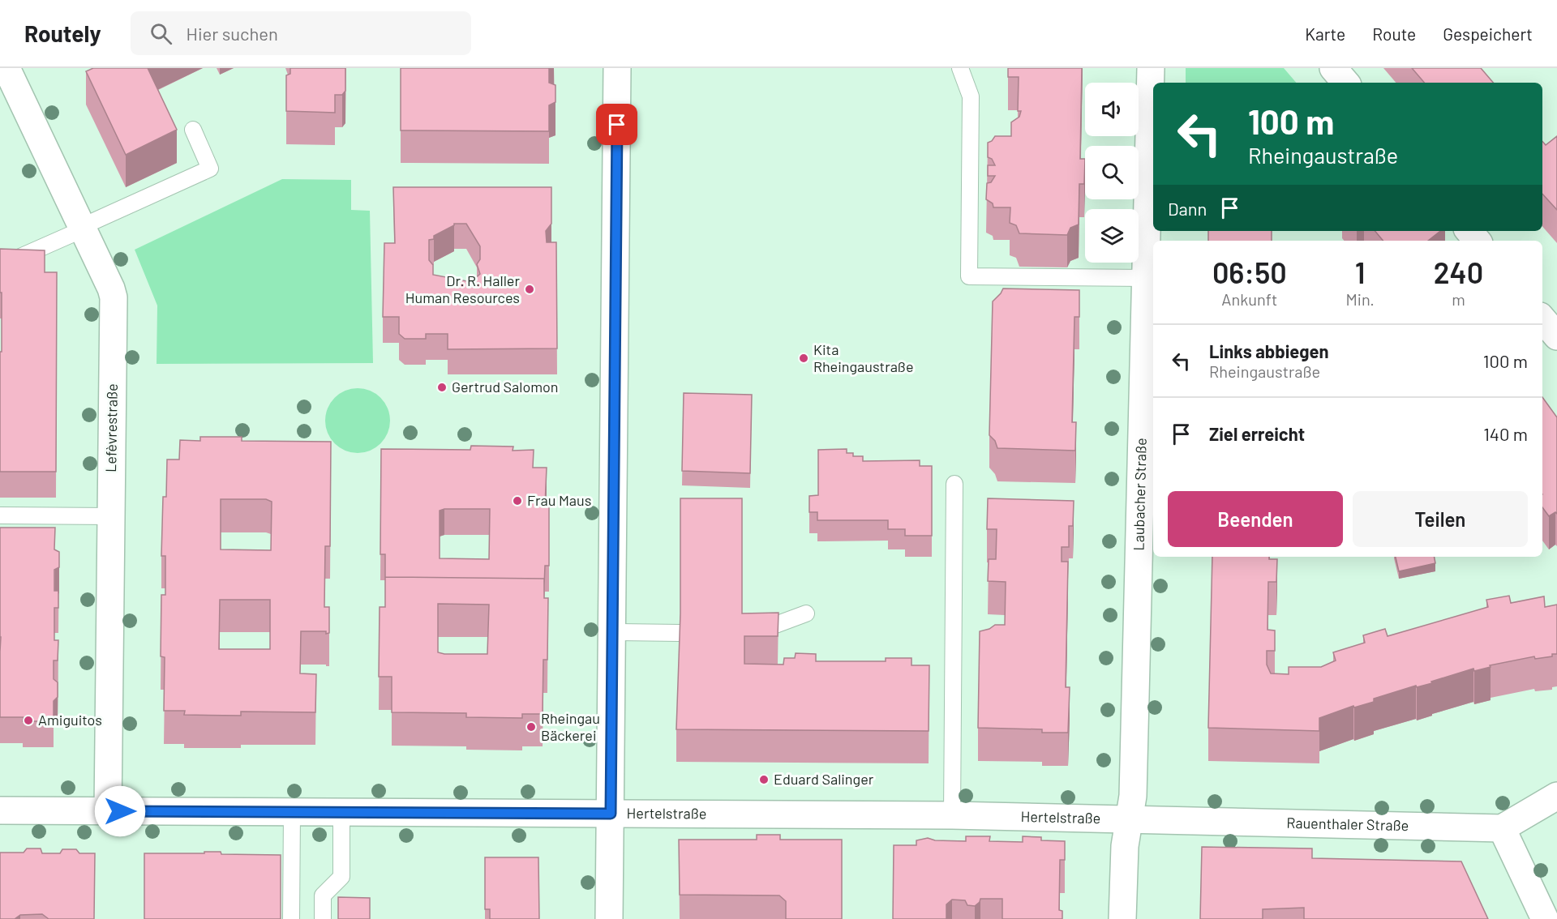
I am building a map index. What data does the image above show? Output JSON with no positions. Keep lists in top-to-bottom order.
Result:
{
  "streets": {
    "street": [
      "Lefèvrestraße",
      "Laubacher Straße",
      "Hertelstraße",
      "Rauenthaler Straße"
    ]
  },
  "crossings": [
    ["Lefèvrestraße", "Hertelstraße"],
    ["Laubacher Straße", "Hertelstraße"],
    ["Laubacher Straße", "Rauenthaler Straße"],
    ["Hertelstraße", "Rauenthaler Straße"]
  ],
  "places": [
    "Dr. R. Haller Human Resources",
    "Kita Rheingaustraße",
    "Gertrud Salomon",
    "Frau Maus",
    "Amiguitos",
    "Rheingau Bäckerei",
    "Eduard Salinger"
  ],
  "page": {
    "header": "Routely",
    "search": "Hier suchen",
    "nav": ["Karte", "Route", "Gespeichert"],
    "turn": ["100 m", "Rheingaustraße"],
    "then": "Dann",
    "eta": [
      "06:50",
      "Ankunft",
      "1",
      "Min.",
      "240",
      "m"
    ],
    "list": [
      {
        "name": "Links abbiegen",
        "note": "Rheingaustraße",
        "value": "100 m"
      },
      {
        "name": "Ziel erreicht",
        "value": "140 m"
      }
    ],
    "buttons": ["Beenden", "Teilen"]
  }
}
